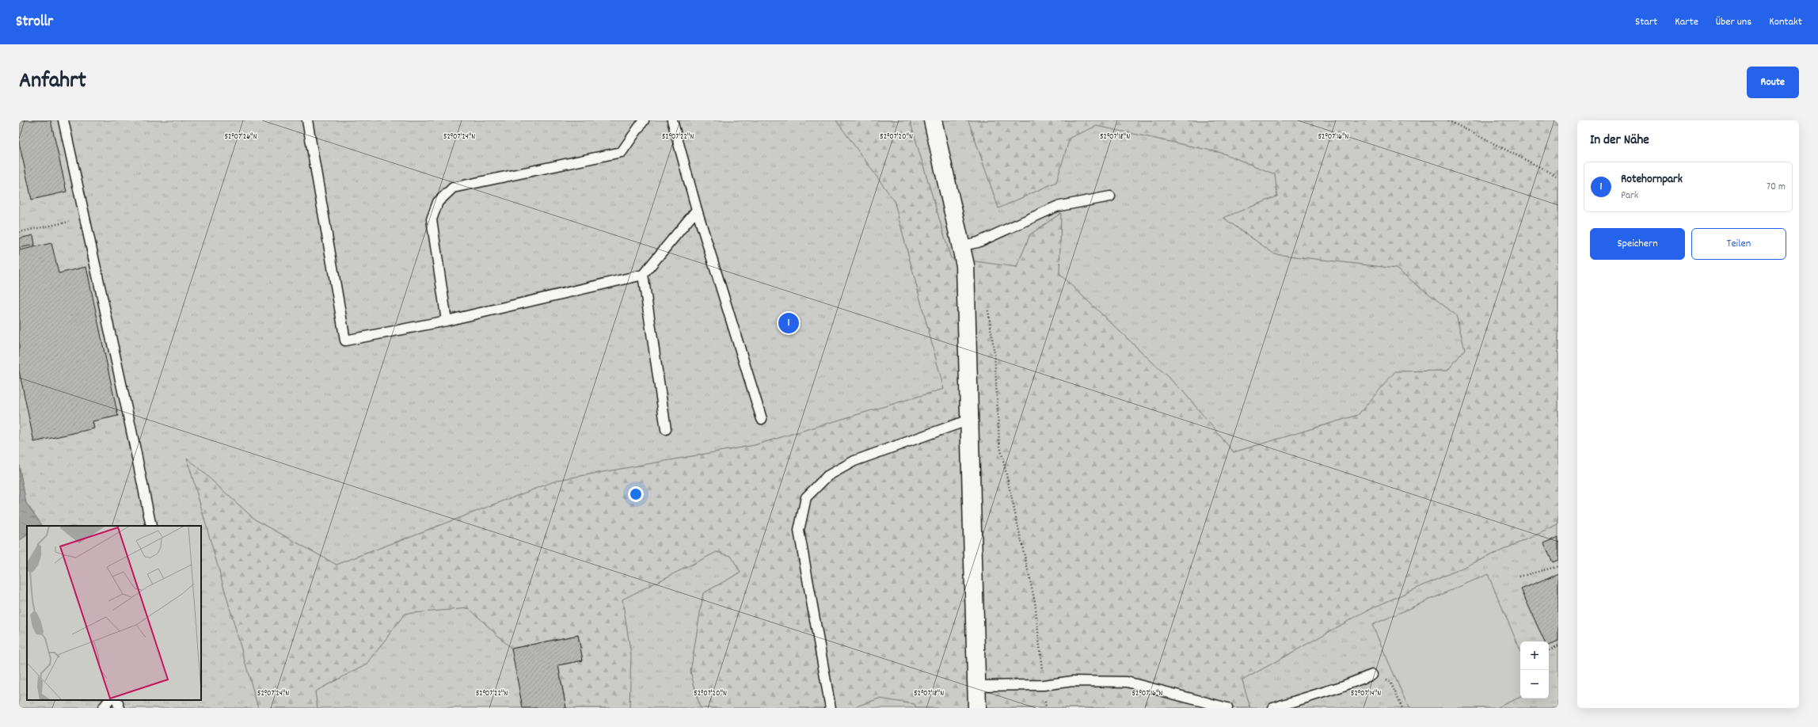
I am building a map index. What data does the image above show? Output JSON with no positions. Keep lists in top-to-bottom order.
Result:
{
  "page": {
    "header": "Strollr",
    "nav": [
      "Start",
      "Karte",
      "Über uns",
      "Kontakt"
    ],
    "title": "Anfahrt",
    "buttons": [
      "Route",
      ["Speichern", "Teilen"]
    ],
    "heading": "In der Nähe",
    "list": [
      {
        "mark": "1",
        "name": "Rotehornpark",
        "note": "Park",
        "value": "70 m"
      }
    ],
    "pins": "1",
    "map_buttons": ["+", "−"]
  },
  "coordinates": [
    "52°07'26\"N",
    "52°07'24\"N",
    "52°07'22\"N",
    "52°07'20\"N",
    "52°07'18\"N",
    "52°07'16\"N",
    "52°07'14\"N"
  ]
}
